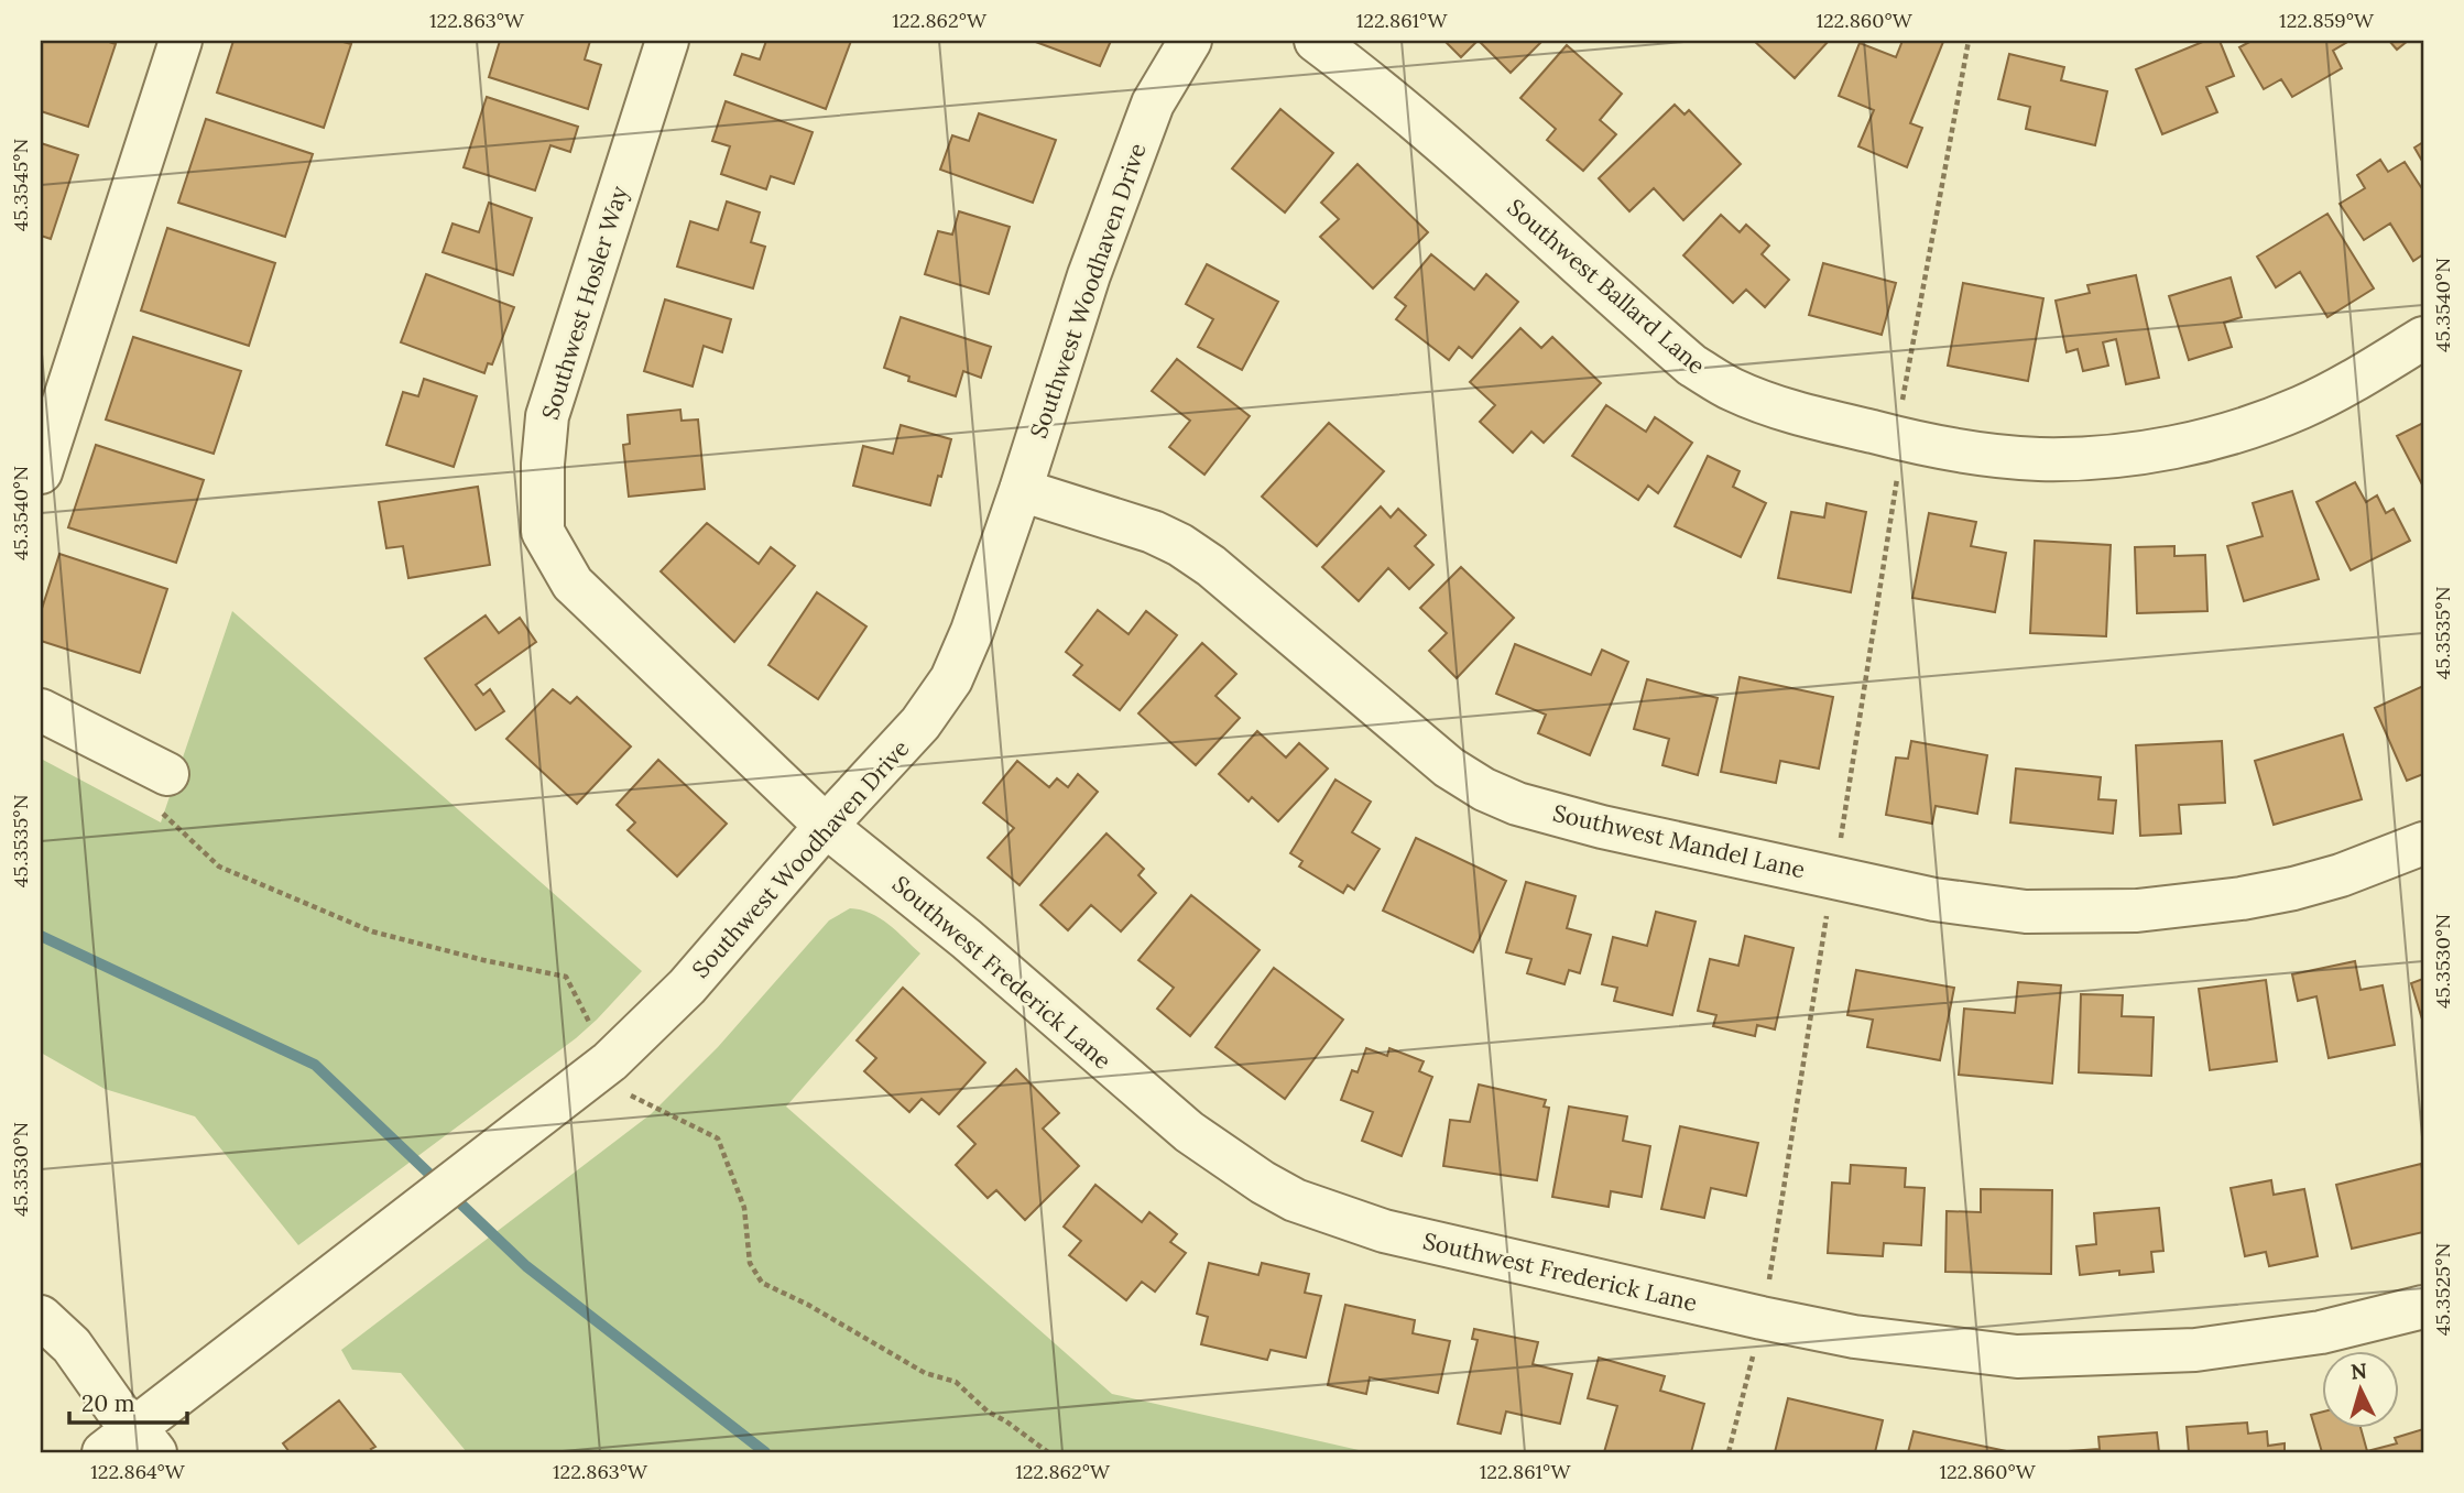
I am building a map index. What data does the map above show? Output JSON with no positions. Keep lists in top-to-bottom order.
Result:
{
  "streets": {
    "street": [
      "Southwest Ballard Lane",
      "Southwest Woodhaven Drive",
      "Southwest Hosler Way",
      "Southwest Mandel Lane",
      "Southwest Frederick Lane"
    ]
  },
  "crossings": [
    ["Southwest Woodhaven Drive", "Southwest Hosler Way"],
    ["Southwest Woodhaven Drive", "Southwest Mandel Lane"],
    ["Southwest Woodhaven Drive", "Southwest Frederick Lane"],
    ["Southwest Hosler Way", "Southwest Frederick Lane"]
  ],
  "scale_bar": "20 m",
  "north": "top",
  "coordinates": [
    "122.863°W",
    "122.862°W",
    "122.861°W",
    "122.860°W",
    "122.859°W",
    "45.3545°N",
    "45.3540°N",
    "45.3535°N",
    "45.3530°N",
    "45.3525°N",
    "122.864°W"
  ]
}
